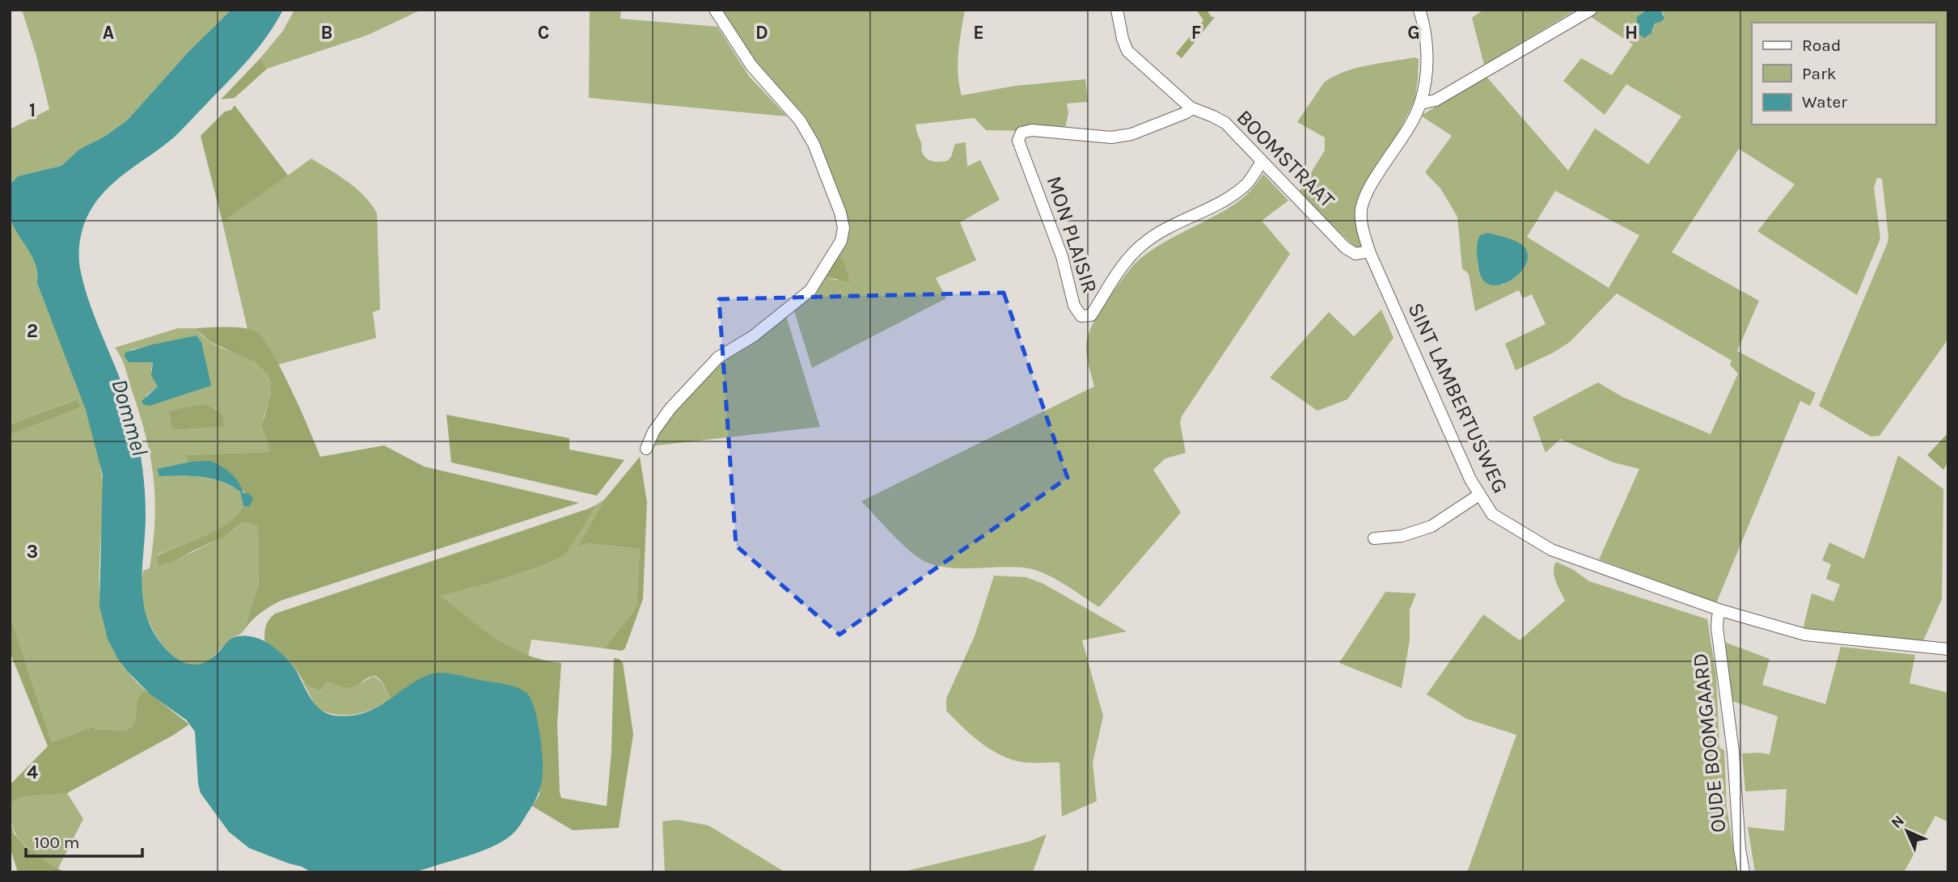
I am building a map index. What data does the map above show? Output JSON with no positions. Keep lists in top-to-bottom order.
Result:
{
  "streets": {
    "street": [
      "BOOMSTRAAT",
      "MON PLAISIR",
      "SINT LAMBERTUSWEG",
      "OUDE BOOMGAARD"
    ]
  },
  "crossings": [
    ["BOOMSTRAAT", "MON PLAISIR"],
    ["BOOMSTRAAT", "SINT LAMBERTUSWEG"],
    ["SINT LAMBERTUSWEG", "OUDE BOOMGAARD"]
  ],
  "water": ["Dommel"],
  "legend": ["Road", "Park", "Water"],
  "scale_bar": "100 m",
  "north": "top left",
  "grid": {
    "columns": [
      "A",
      "B",
      "C",
      "D",
      "E",
      "F",
      "G",
      "H"
    ],
    "rows": [
      "1",
      "2",
      "3",
      "4"
    ]
  }
}
